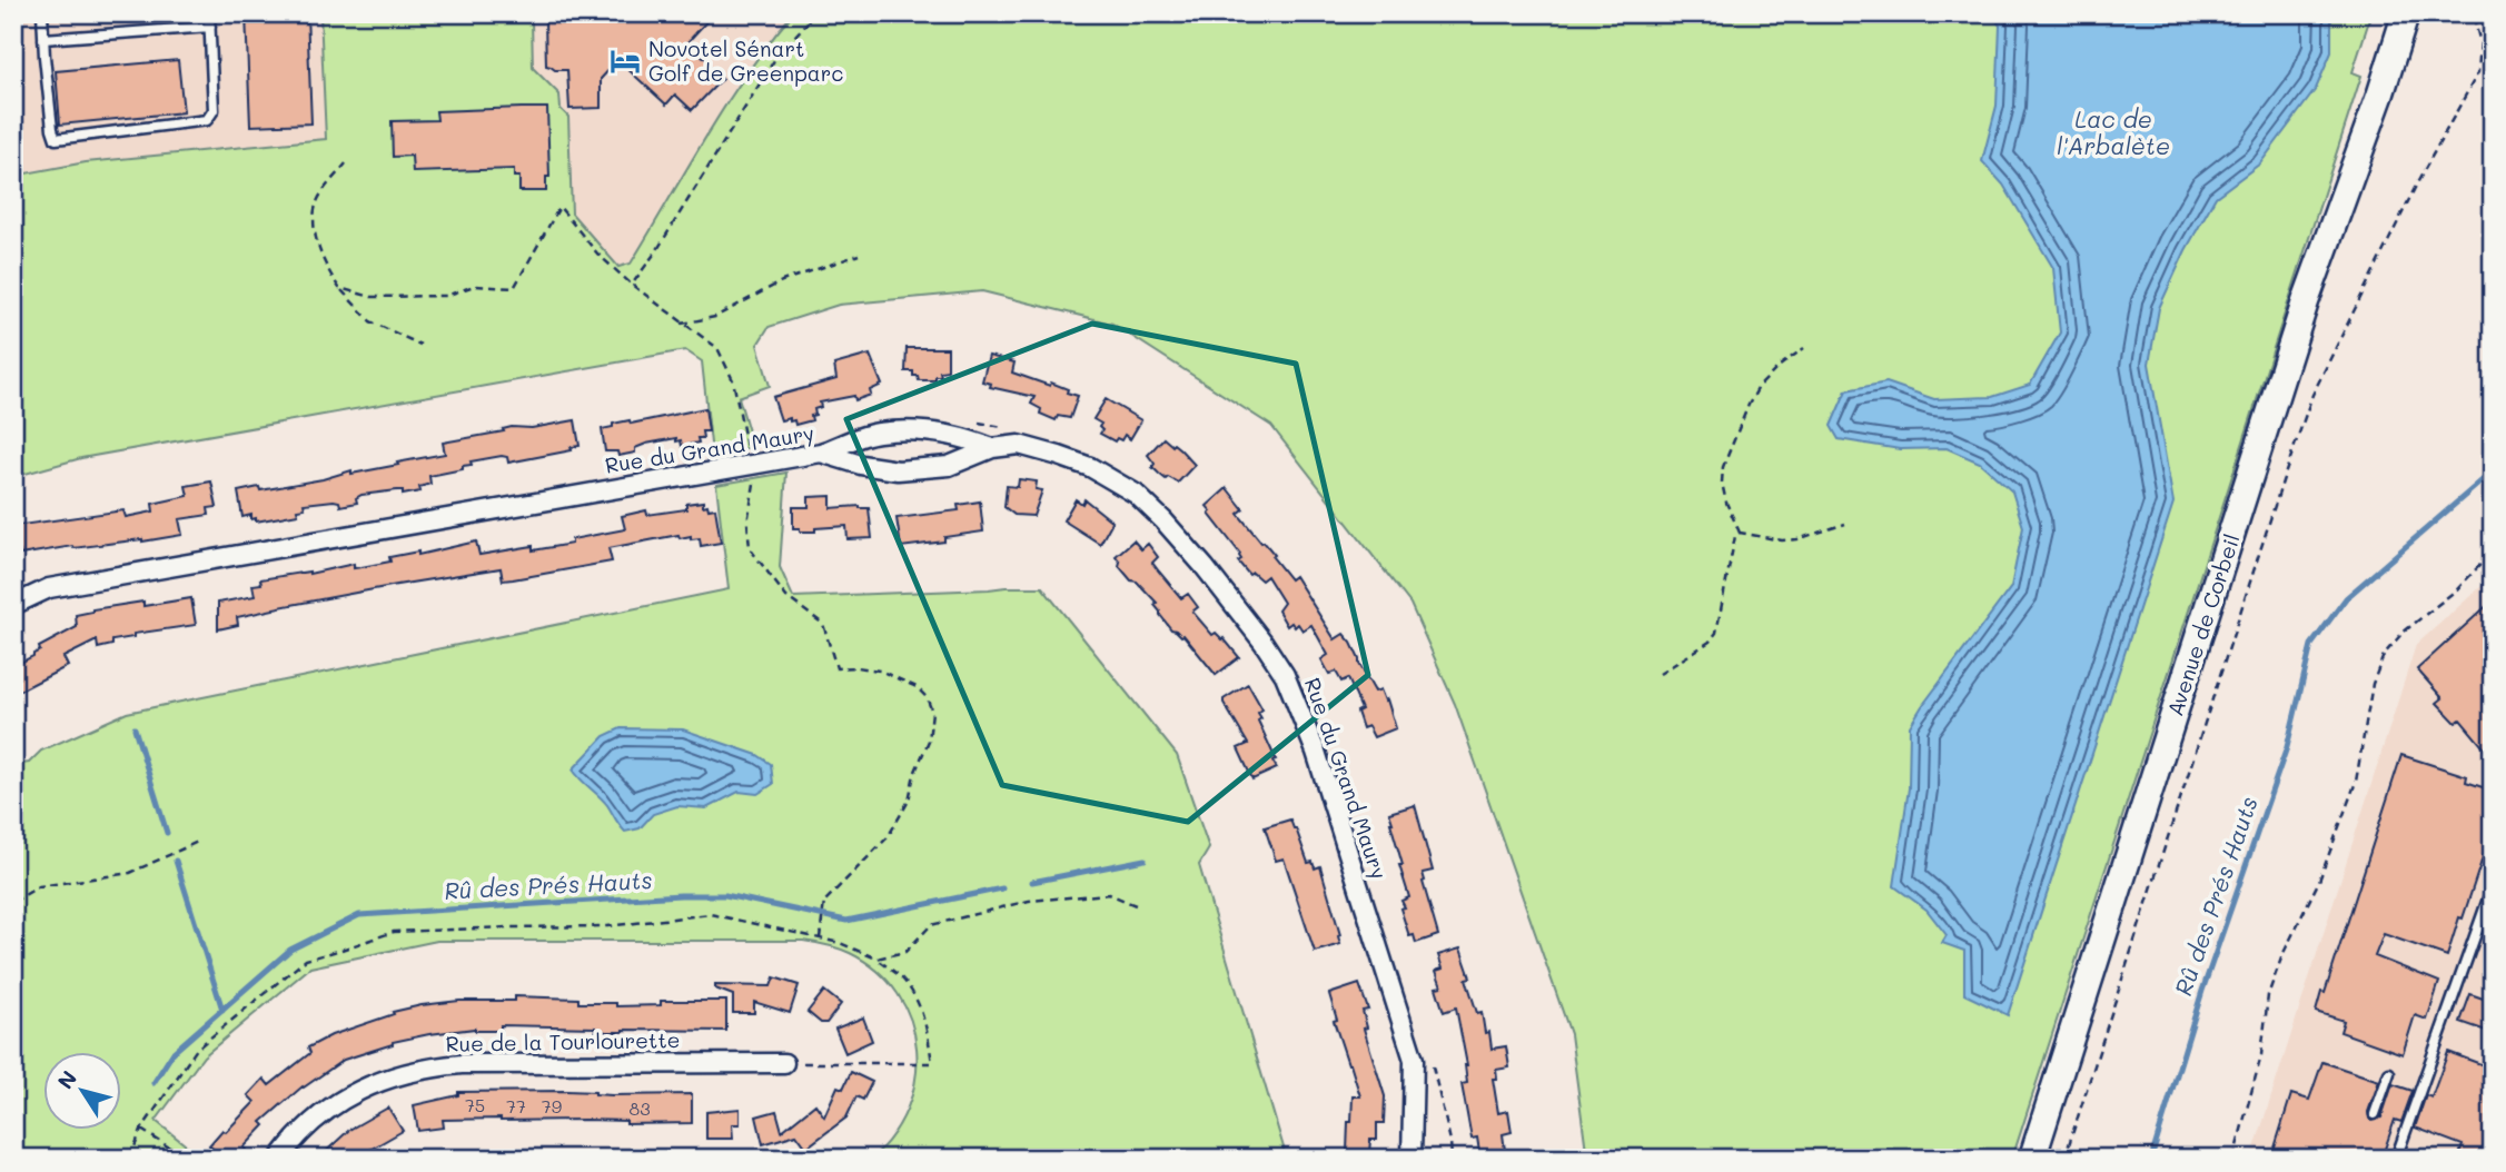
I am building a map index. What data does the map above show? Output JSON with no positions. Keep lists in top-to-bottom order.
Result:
{
  "streets": {
    "main road": ["Avenue de Corbeil"],
    "street": ["Rue du Grand Maury", "Rue de la Tourlourette"]
  },
  "water": ["Lac de l'Arbalète", "Rû des Prés Hauts"],
  "places": {
    "hotel": ["Novotel Sénart Golf de Greenparc"]
  },
  "house_numbers": [
    "75",
    "77",
    "79",
    "83"
  ],
  "north": "top left"
}
